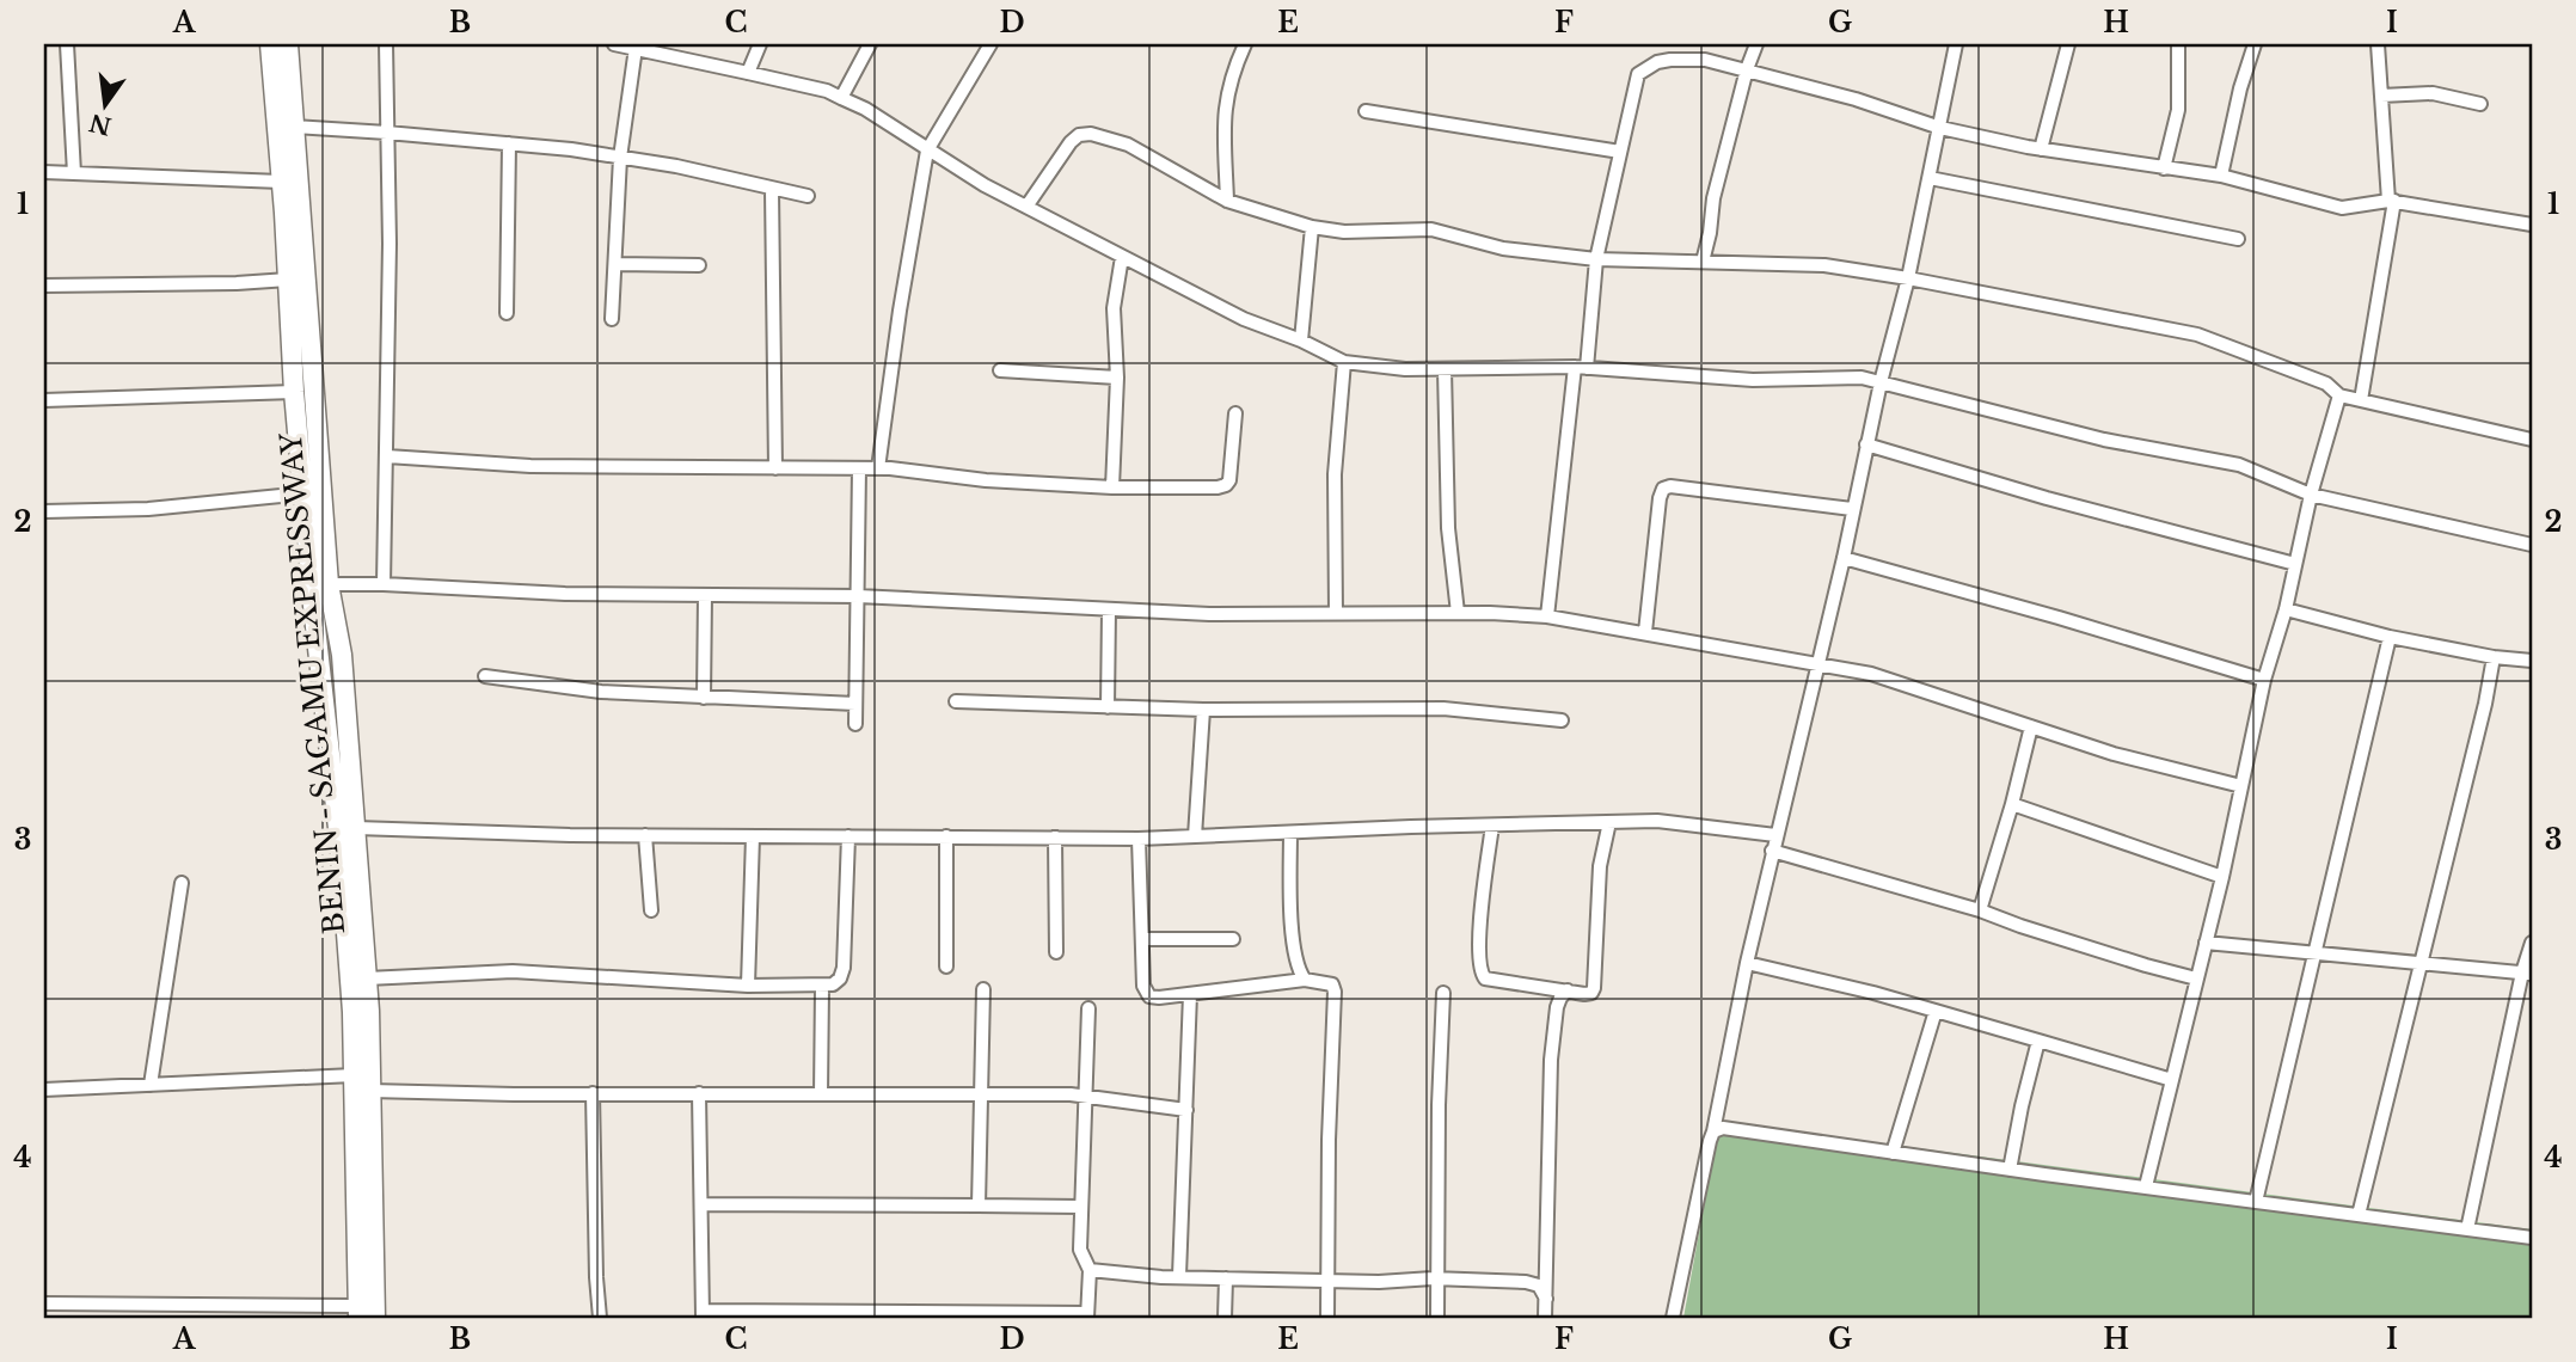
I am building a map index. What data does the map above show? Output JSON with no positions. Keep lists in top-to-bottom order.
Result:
{
  "streets": {
    "highway": ["BENIN - SAGAMU EXPRESSWAY"]
  },
  "north": "bottom",
  "grid": {
    "columns": [
      "A",
      "B",
      "C",
      "D",
      "E",
      "F",
      "G",
      "H",
      "I"
    ],
    "rows": [
      "1",
      "2",
      "3",
      "4"
    ]
  }
}
